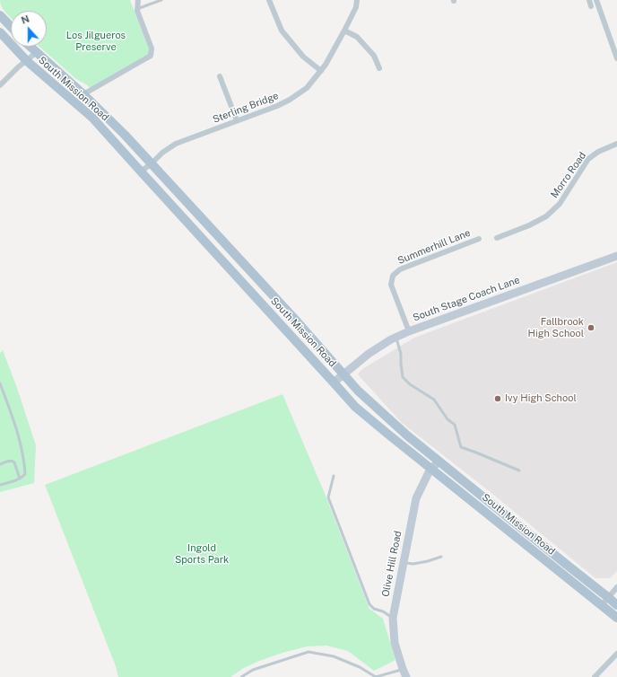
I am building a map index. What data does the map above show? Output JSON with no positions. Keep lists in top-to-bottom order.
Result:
{
  "streets": {
    "main road": ["South Mission Road", "South Stage Coach Lane", "Olive Hill Road"],
    "street": ["Sterling Bridge", "Morro Road", "Summerhill Lane"]
  },
  "crossings": [
    ["South Mission Road", "Sterling Bridge"],
    ["South Mission Road", "South Stage Coach Lane"],
    ["South Mission Road", "Olive Hill Road"],
    ["Summerhill Lane", "South Stage Coach Lane"]
  ],
  "parks": ["Los Jilgueros Preserve", "Ingold Sports Park"],
  "places": ["Fallbrook High School", "Ivy High School"],
  "north": "top"
}
